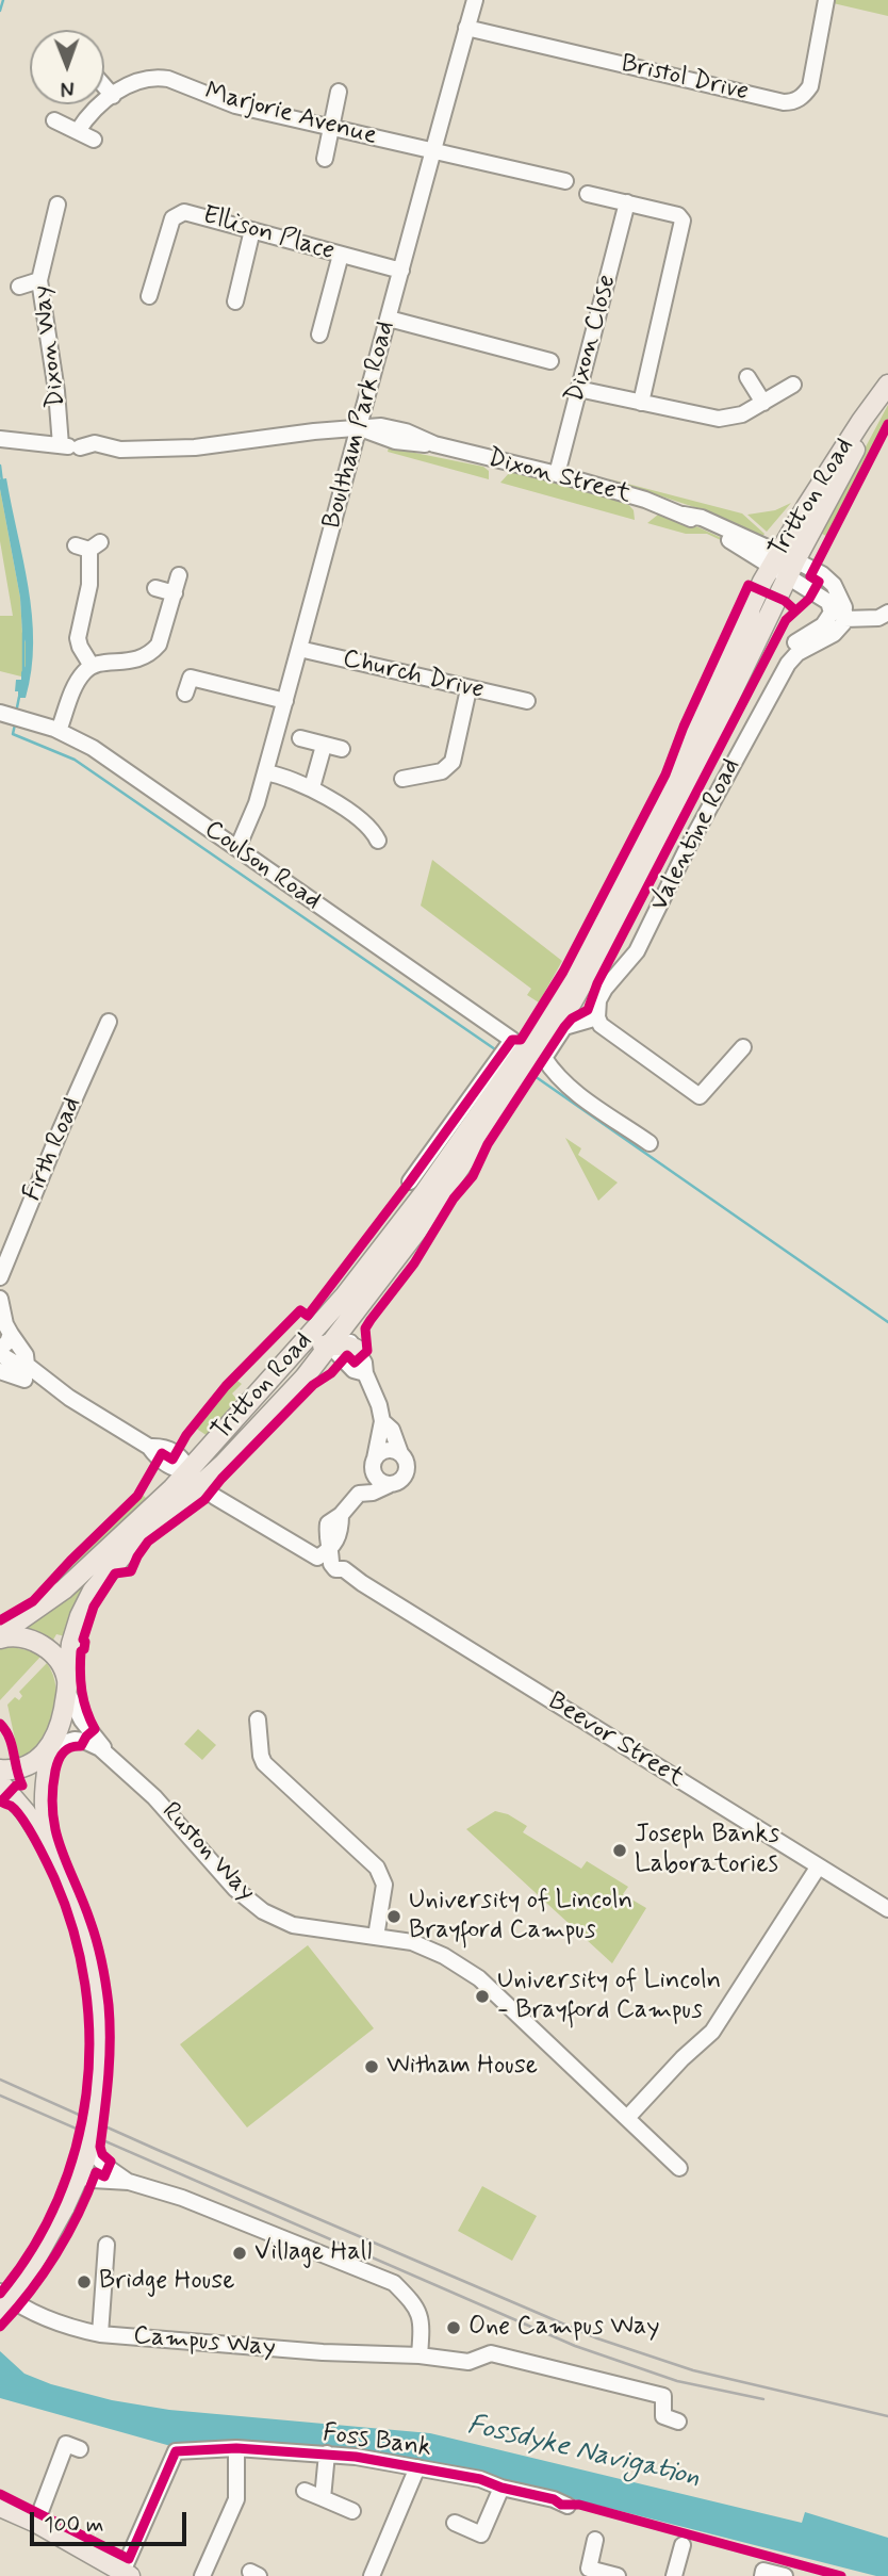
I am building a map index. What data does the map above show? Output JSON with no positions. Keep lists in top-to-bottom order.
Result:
{
  "streets": {
    "main road": ["Tritton Road"],
    "street": [
      "Bristol Drive",
      "Marjorie Avenue",
      "Ellison Place",
      "Dixon Close",
      "Dixon Way",
      "Boultham Park Road",
      "Dixon Street",
      "Church Drive",
      "Valentine Road",
      "Coulson Road",
      "Firth Road",
      "Beevor Street",
      "Ruston Way",
      "Campus Way",
      "Foss Bank"
    ]
  },
  "crossings": [
    ["Bristol Drive", "Boultham Park Road"],
    ["Marjorie Avenue", "Boultham Park Road"],
    ["Ellison Place", "Boultham Park Road"],
    ["Dixon Close", "Dixon Street"],
    ["Dixon Way", "Dixon Street"],
    ["Boultham Park Road", "Dixon Street"],
    ["Boultham Park Road", "Church Drive"],
    ["Boultham Park Road", "Coulson Road"],
    ["Dixon Street", "Tritton Road"],
    ["Dixon Street", "Valentine Road"],
    ["Tritton Road", "Valentine Road"],
    ["Tritton Road", "Ruston Way"]
  ],
  "water": ["Fossdyke Navigation"],
  "places": [
    "Joseph Banks Laboratories",
    "University of Lincoln Brayford Campus",
    "University of Lincoln - Brayford Campus",
    "Witham House",
    "Village Hall",
    "Bridge House",
    "One Campus Way"
  ],
  "scale_bar": "100 m",
  "north": "bottom"
}
